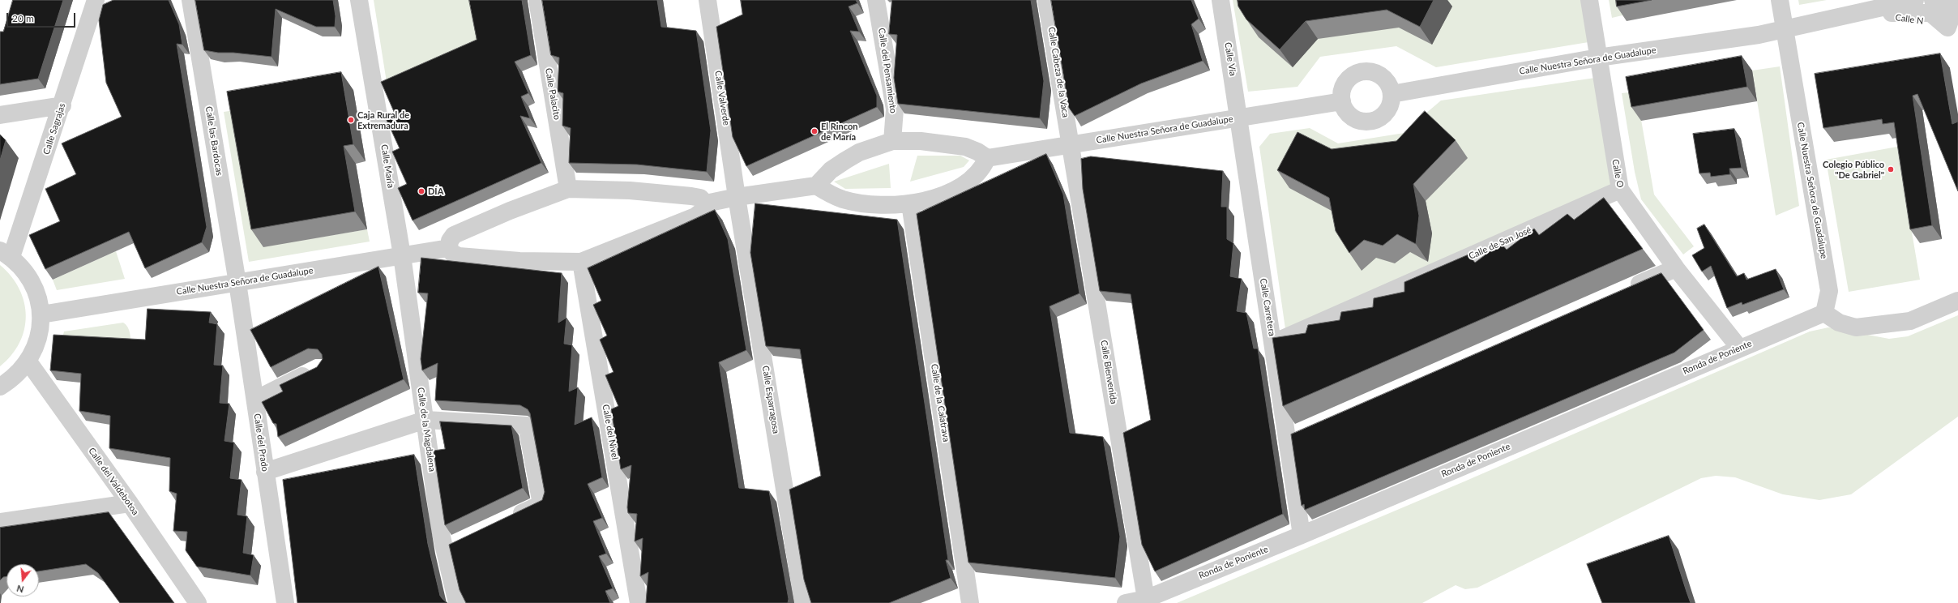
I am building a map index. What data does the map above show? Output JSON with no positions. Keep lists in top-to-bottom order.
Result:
{
  "streets": {
    "street": [
      "Calle N",
      "Calle Vía",
      "Calle Nuestra Señora de Guadalupe",
      "Calle del Pensamiento",
      "Calle Cabeza de la Vaca",
      "Calle Palacito",
      "Calle Valverde",
      "Calle Sagrajas",
      "Calle las Bardocas",
      "Calle María",
      "Calle O",
      "Calle de San José",
      "Calle Carretera",
      "Ronda de Poniente",
      "Calle Bienvenida",
      "Calle Esparragosa",
      "Calle de la Calatrava",
      "Calle de la Magdalena",
      "Calle del Nivel",
      "Calle del Prado",
      "Calle del Valdebotoa"
    ]
  },
  "crossings": [
    ["Calle N", "Calle Nuestra Señora de Guadalupe"],
    ["Calle Vía", "Calle Nuestra Señora de Guadalupe"],
    ["Calle Vía", "Calle Carretera"],
    ["Calle Nuestra Señora de Guadalupe", "Calle Cabeza de la Vaca"],
    ["Calle Nuestra Señora de Guadalupe", "Calle las Bardocas"],
    ["Calle Nuestra Señora de Guadalupe", "Calle María"],
    ["Calle Nuestra Señora de Guadalupe", "Calle O"],
    ["Calle Nuestra Señora de Guadalupe", "Calle Carretera"],
    ["Calle Nuestra Señora de Guadalupe", "Ronda de Poniente"],
    ["Calle Nuestra Señora de Guadalupe", "Calle Bienvenida"],
    ["Calle Nuestra Señora de Guadalupe", "Calle de la Magdalena"],
    ["Calle Nuestra Señora de Guadalupe", "Calle del Prado"],
    ["Calle Cabeza de la Vaca", "Calle Bienvenida"],
    ["Calle Valverde", "Calle Esparragosa"],
    ["Calle las Bardocas", "Calle del Prado"],
    ["Calle María", "Calle de la Magdalena"],
    ["Calle O", "Calle de San José"],
    ["Calle O", "Ronda de Poniente"],
    ["Calle de San José", "Calle Carretera"],
    ["Calle Carretera", "Ronda de Poniente"],
    ["Ronda de Poniente", "Calle Bienvenida"]
  ],
  "places": [
    "Caja Rural de Extremadura",
    "El Rincon de María",
    "Colegio Público \"De Gabriel\"",
    "DÍA"
  ],
  "scale_bar": "20 m",
  "north": "bottom"
}
